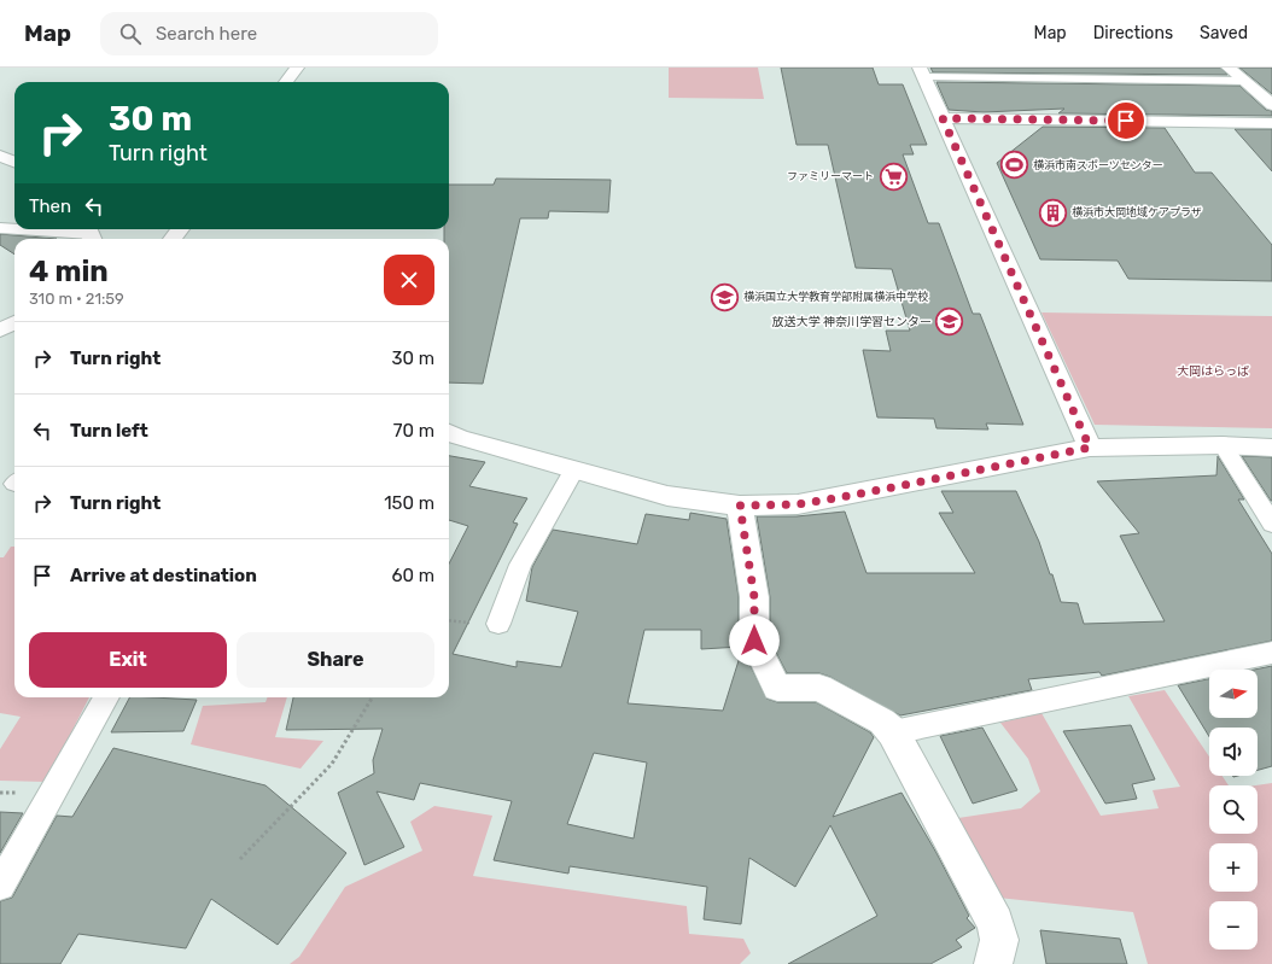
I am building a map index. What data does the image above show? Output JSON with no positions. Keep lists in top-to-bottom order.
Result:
{
  "parks": ["大岡はらっぱ"],
  "places": {
    "sports": ["横浜市南スポーツセンター"],
    "supermarket": ["ファミリーマート"],
    "building": ["横浜市大岡地域ケアプラザ"],
    "school or university": ["横浜国立大学教育学部附属横浜中学校", "放送大学 神奈川学習センター"]
  },
  "north": "right",
  "page": {
    "header": "Map",
    "search": "Search here",
    "nav": ["Map", "Directions", "Saved"],
    "turn": ["30 m", "Turn right"],
    "then": "Then",
    "heading": ["4 min", "310 m · 21:59"],
    "list": [
      {
        "name": "Turn right",
        "value": "30 m"
      },
      {
        "name": "Turn left",
        "value": "70 m"
      },
      {
        "name": "Turn right",
        "value": "150 m"
      },
      {
        "name": "Arrive at destination",
        "value": "60 m"
      }
    ],
    "buttons": ["Exit", "Share"],
    "map_buttons": ["+", "−"]
  }
}
